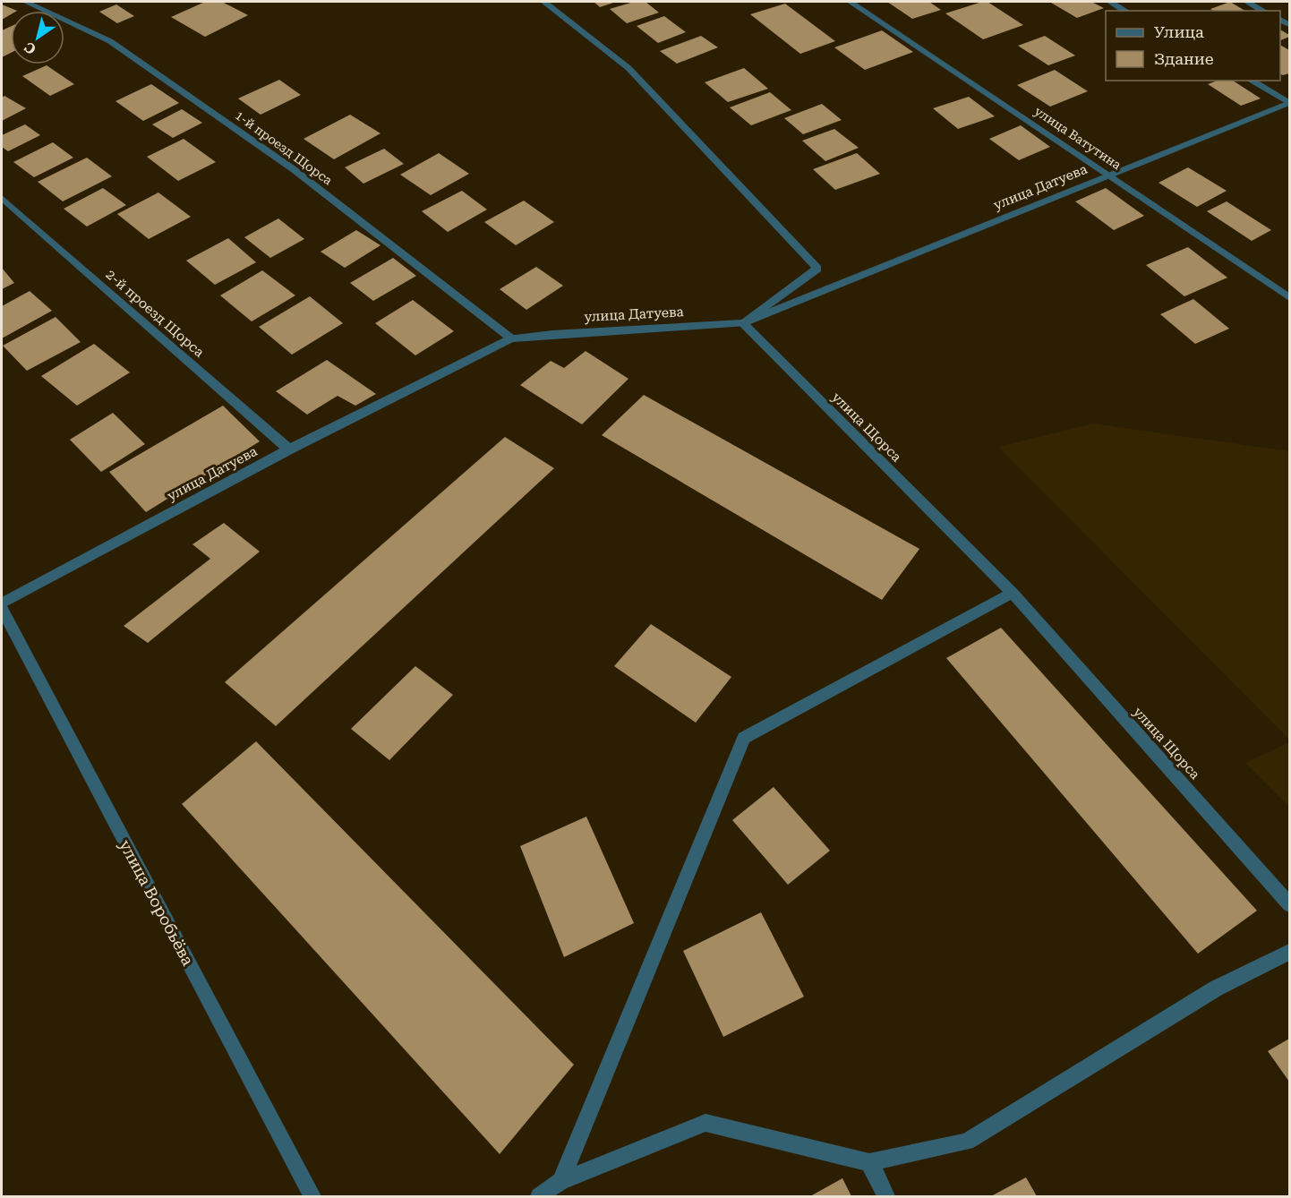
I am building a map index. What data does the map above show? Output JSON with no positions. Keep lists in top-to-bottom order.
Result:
{
  "streets": {
    "street": [
      "улица Ватутина",
      "1-й проезд Щорса",
      "улица Датуева",
      "2-й проезд Щорса",
      "улица Щорса",
      "улица Воробьёва"
    ]
  },
  "crossings": [
    ["улица Ватутина", "улица Датуева"],
    ["1-й проезд Щорса", "улица Датуева"],
    ["улица Датуева", "2-й проезд Щорса"],
    ["улица Датуева", "улица Щорса"]
  ],
  "legend": ["Улица", "Здание"],
  "north": "bottom left"
}
